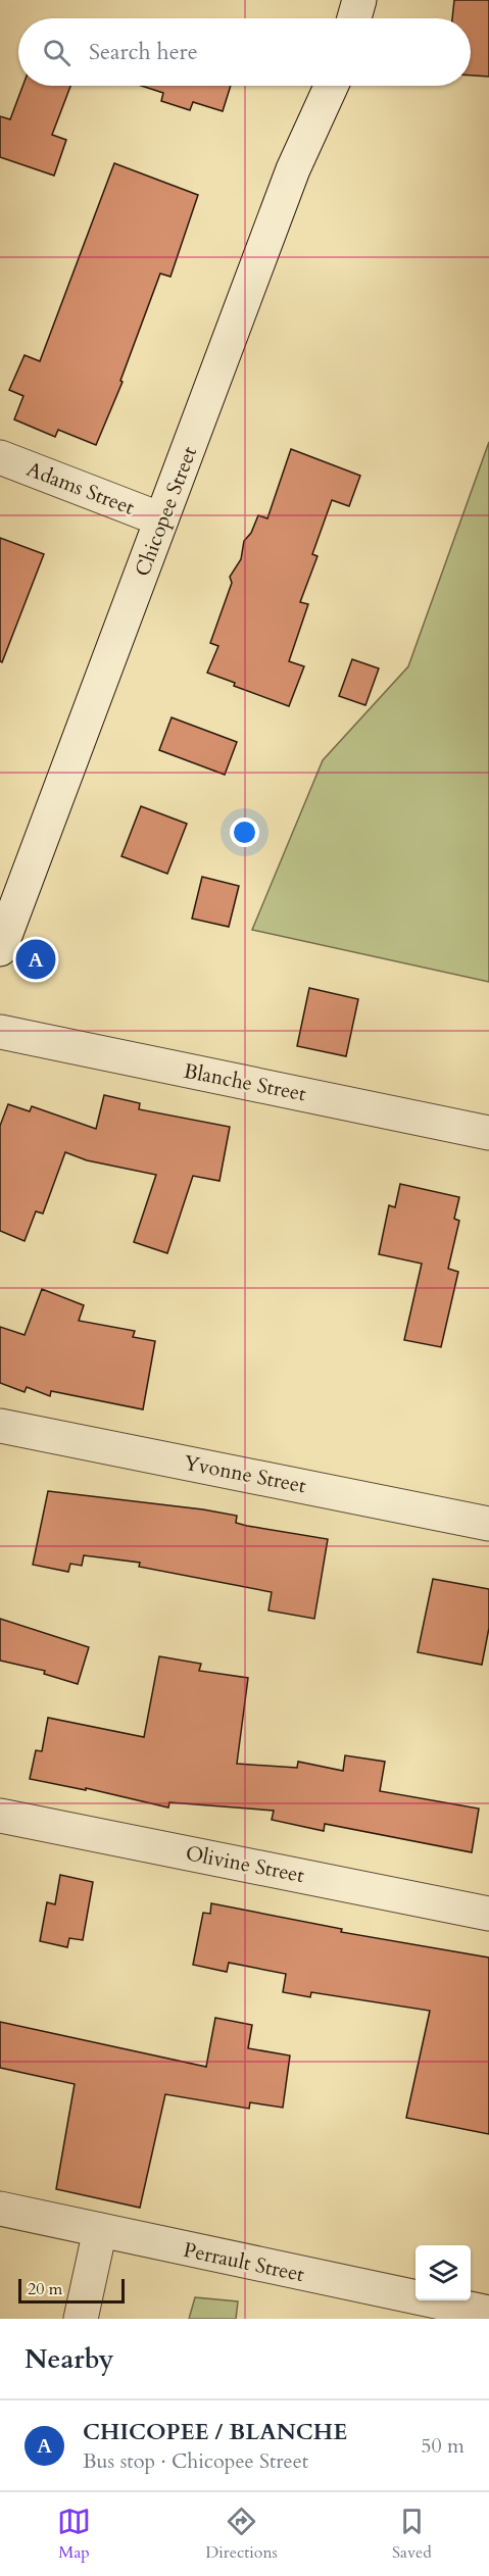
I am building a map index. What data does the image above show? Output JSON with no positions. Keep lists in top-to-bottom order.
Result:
{
  "streets": {
    "street": [
      "Adams Street",
      "Chicopee Street",
      "Blanche Street",
      "Yvonne Street",
      "Olivine Street",
      "Perrault Street"
    ]
  },
  "crossings": [
    ["Adams Street", "Chicopee Street"]
  ],
  "scale_bar": "20 m",
  "page": {
    "search": "Search here",
    "pins": "A",
    "scale": "20 m",
    "heading": "Nearby",
    "list": [
      {
        "mark": "A",
        "name": "CHICOPEE / BLANCHE",
        "note": "Bus stop · Chicopee Street",
        "value": "50 m"
      }
    ],
    "nav": ["Map", "Directions", "Saved"]
  }
}
